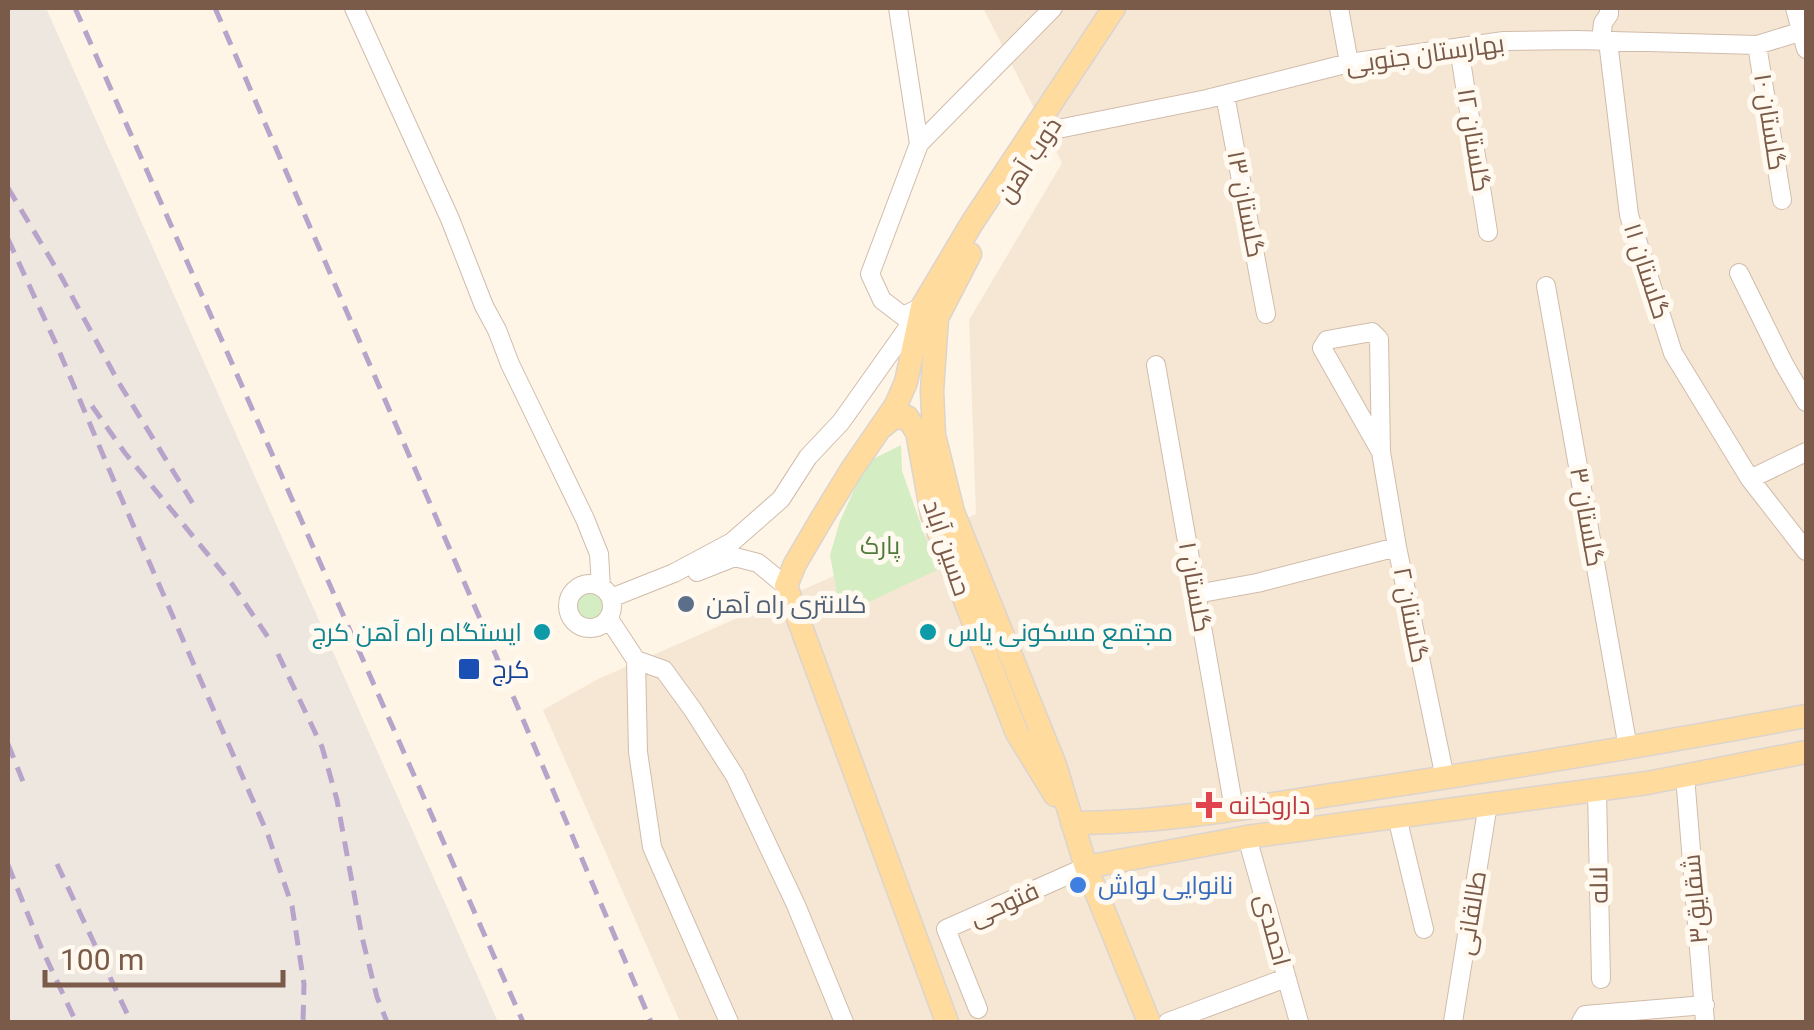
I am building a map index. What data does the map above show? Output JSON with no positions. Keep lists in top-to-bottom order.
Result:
{
  "streets": {
    "main road": ["ذوب آهن", "حسین آباد"],
    "street": [
      "بهارستان جنوبی",
      "گلستان ۱۰",
      "گلستان ۱۲",
      "گلستان ۱۳",
      "گلستان ۱۱",
      "گلستان ۳",
      "گلستان ۱",
      "گلستان ۲",
      "لاله",
      "شقایق۳",
      "فتوحی",
      "طالقانی",
      "احمدی"
    ]
  },
  "crossings": [
    ["بهارستان جنوبی", "گلستان ۱۰"],
    ["بهارستان جنوبی", "گلستان ۱۲"],
    ["بهارستان جنوبی", "ذوب آهن"],
    ["بهارستان جنوبی", "گلستان ۱۳"],
    ["بهارستان جنوبی", "گلستان ۱۱"],
    ["ذوب آهن", "حسین آباد"],
    ["حسین آباد", "فتوحی"]
  ],
  "parks": ["پارک"],
  "places": {
    "other": [
      "کلانتری راه آهن",
      "ایستگاه راه آهن کرج",
      "مجتمع مسکونی یاس",
      "نانوایی لواش"
    ],
    "transit": ["کرج"],
    "health": ["داروخانه"]
  },
  "scale_bar": "100 m"
}
